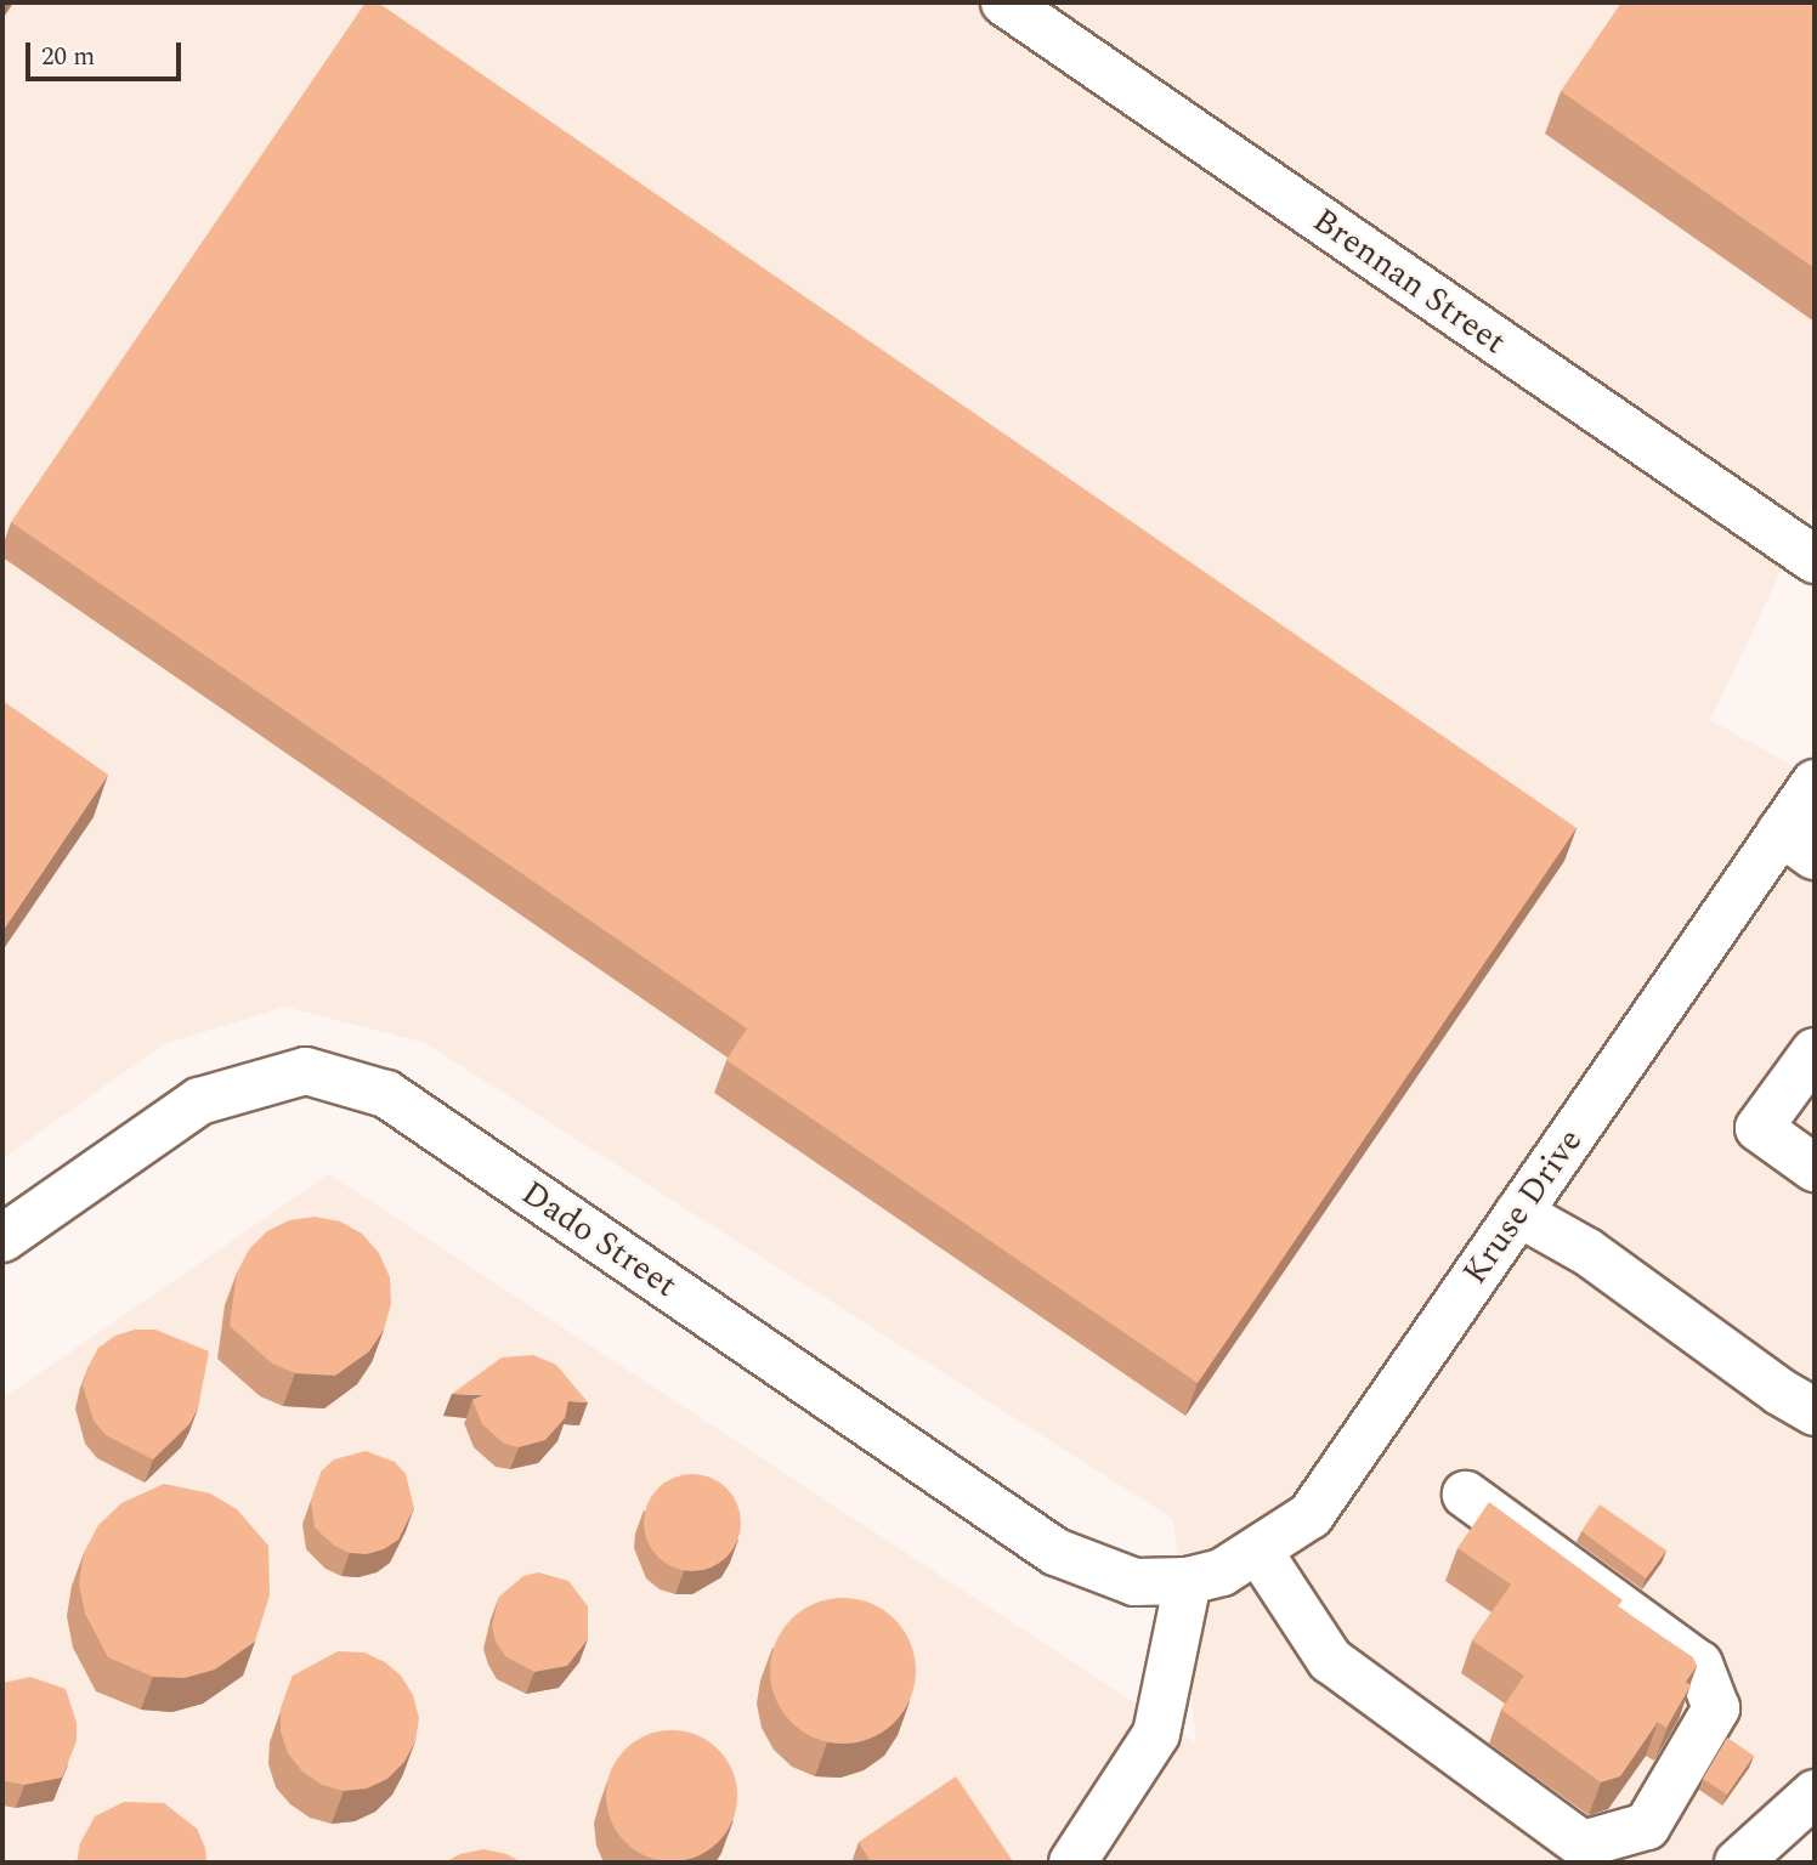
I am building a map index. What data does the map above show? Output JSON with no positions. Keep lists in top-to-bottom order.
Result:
{
  "streets": {
    "street": ["Brennan Street", "Kruse Drive", "Dado Street"]
  },
  "crossings": [
    ["Kruse Drive", "Dado Street"]
  ],
  "scale_bar": "20 m"
}
